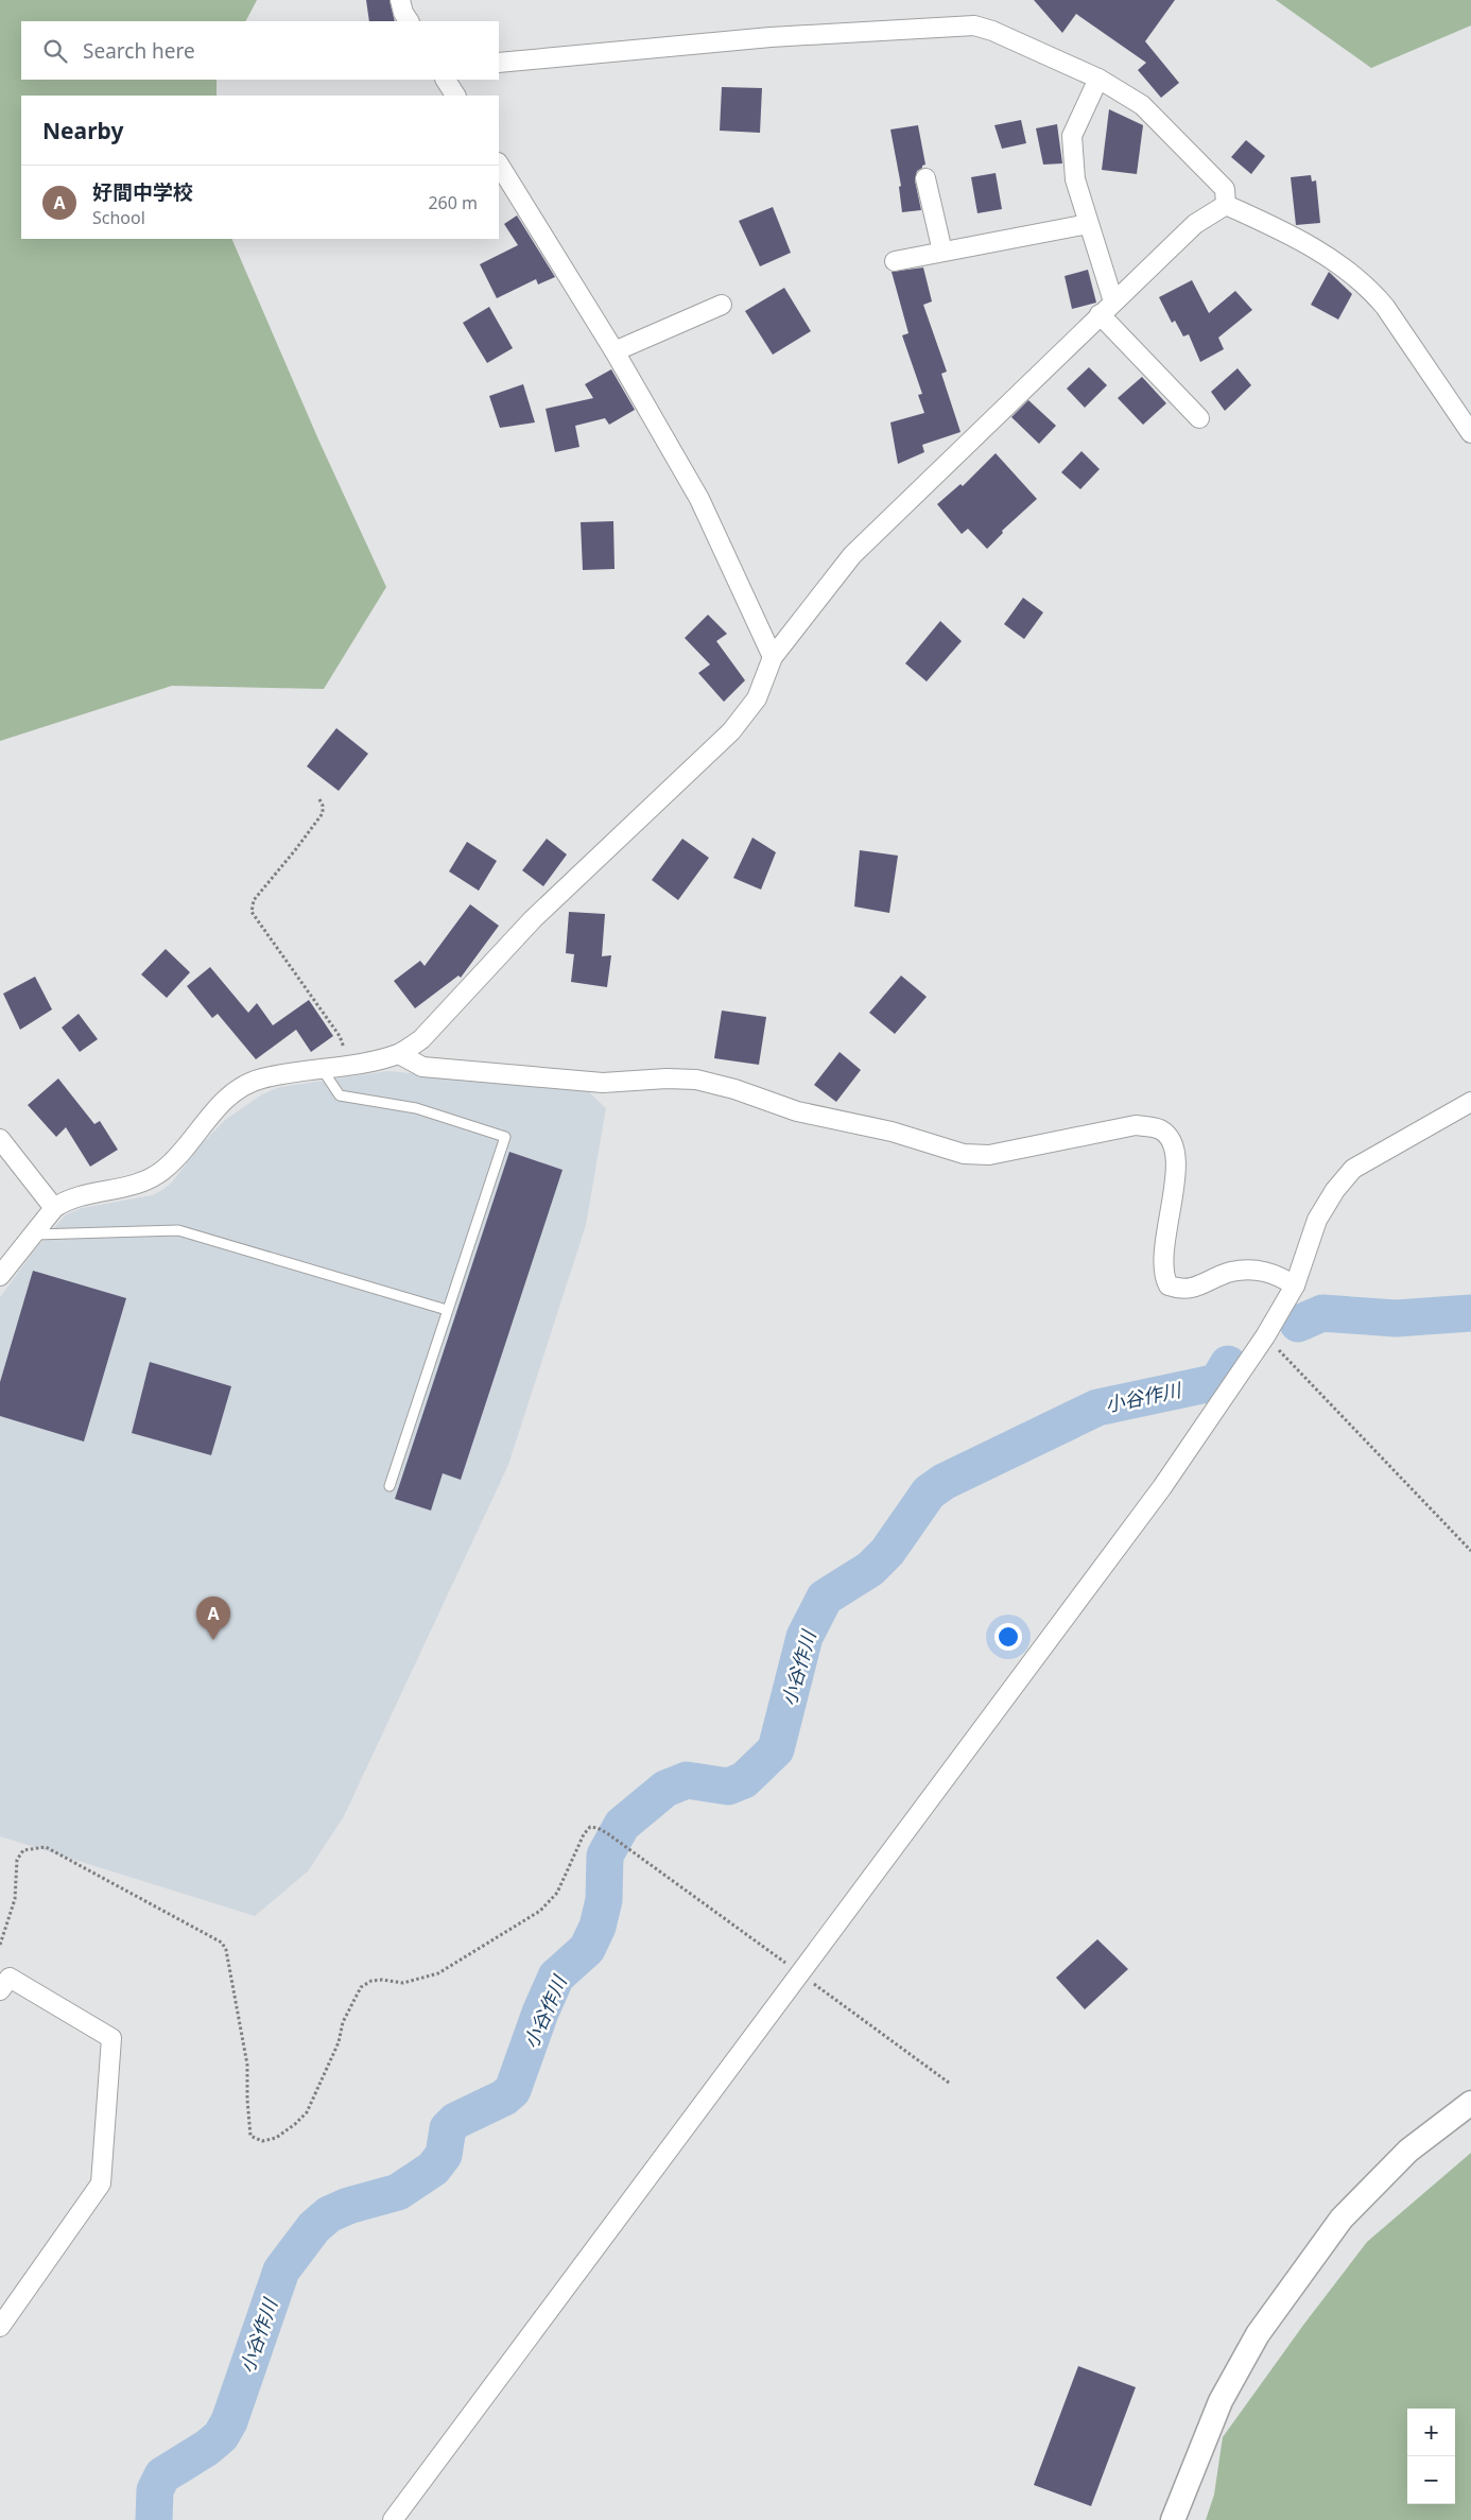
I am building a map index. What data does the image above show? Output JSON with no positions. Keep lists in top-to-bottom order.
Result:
{
  "water": ["小谷作川"],
  "page": {
    "search": "Search here",
    "heading": "Nearby",
    "list": [
      {
        "mark": "A",
        "name": "好間中学校",
        "note": "School",
        "value": "260 m"
      }
    ],
    "pins": "A",
    "map_buttons": ["+", "−"]
  }
}
